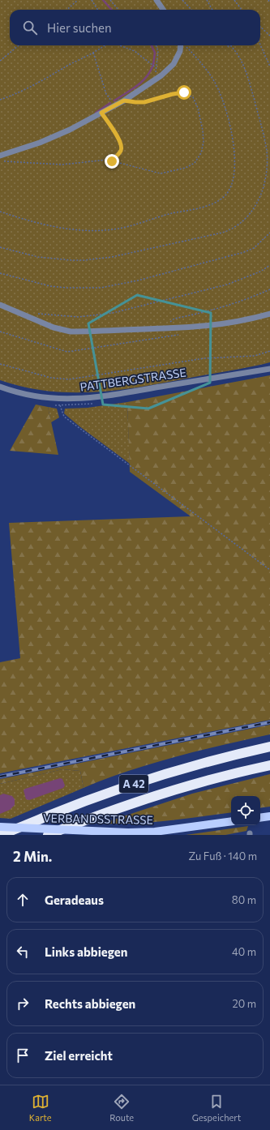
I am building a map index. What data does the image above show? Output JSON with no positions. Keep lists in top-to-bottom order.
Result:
{
  "streets": {
    "highway": ["A 42"],
    "main road": ["VERBANDSSTRASSE"],
    "street": ["PATTBERGSTRASSE"]
  },
  "page": {
    "search": "Hier suchen",
    "heading": ["2 Min.", "Zu Fuß · 140 m"],
    "list": [
      ["Geradeaus", "80 m"],
      ["Links abbiegen", "40 m"],
      ["Rechts abbiegen", "20 m"],
      "Ziel erreicht"
    ],
    "nav": ["Karte", "Route", "Gespeichert"]
  }
}
